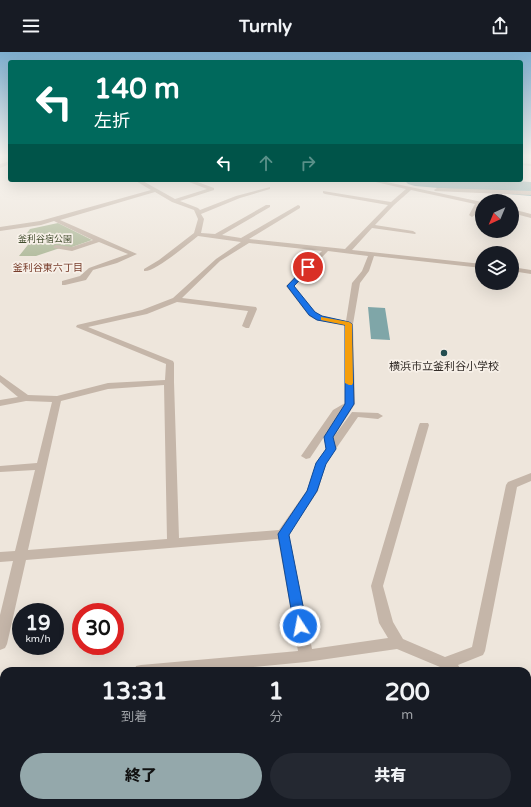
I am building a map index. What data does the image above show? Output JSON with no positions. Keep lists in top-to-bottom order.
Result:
{
  "districts": ["釜利谷東六丁目"],
  "parks": ["釜利谷宿公園"],
  "places": ["横浜市立釜利谷小学校"],
  "north": "bottom left",
  "page": {
    "header": "Turnly",
    "turn": ["140 m", "左折"],
    "speed": "19 km/h",
    "limit": "30",
    "eta": [
      "13:31",
      "到着",
      "1",
      "分",
      "200",
      "m"
    ],
    "buttons": ["終了", "共有"]
  }
}
